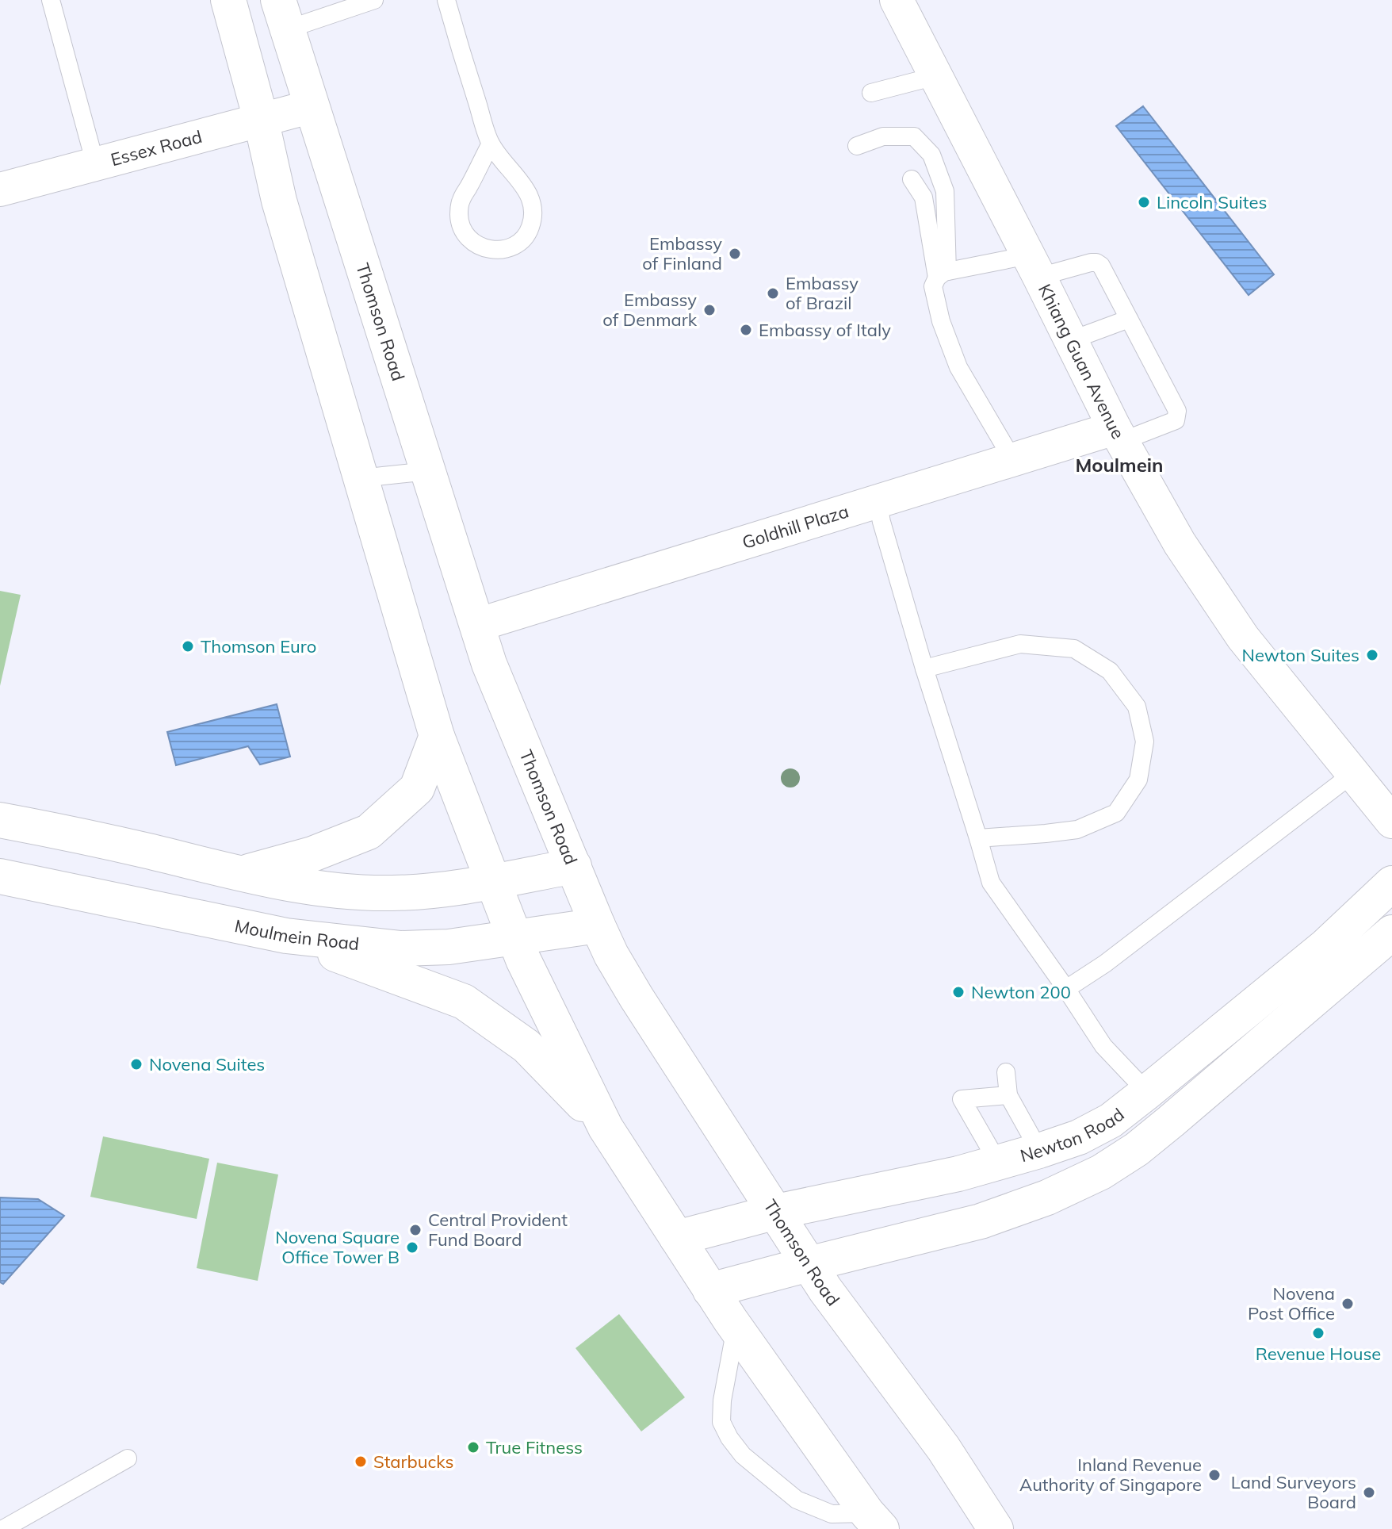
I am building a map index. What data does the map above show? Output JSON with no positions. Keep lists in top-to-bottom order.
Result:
{
  "streets": {
    "main road": ["Thomson Road", "Moulmein Road", "Newton Road"],
    "street": ["Essex Road", "Khiang Guan Avenue", "Goldhill Plaza"]
  },
  "crossings": [
    ["Essex Road", "Thomson Road"],
    ["Thomson Road", "Goldhill Plaza"],
    ["Thomson Road", "Moulmein Road"],
    ["Thomson Road", "Newton Road"],
    ["Khiang Guan Avenue", "Goldhill Plaza"]
  ],
  "districts": ["Moulmein"],
  "places": [
    "Lincoln Suites",
    "Embassy of Finland",
    "Embassy of Brazil",
    "Embassy of Denmark",
    "Embassy of Italy",
    "Thomson Euro",
    "Newton Suites",
    "Newton 200",
    "Novena Suites",
    "Central Provident Fund Board",
    "Novena Square Office Tower B",
    "Novena Post Office",
    "Revenue House",
    "True Fitness",
    "Starbucks",
    "Inland Revenue Authority of Singapore",
    "Land Surveyors Board"
  ]
}
